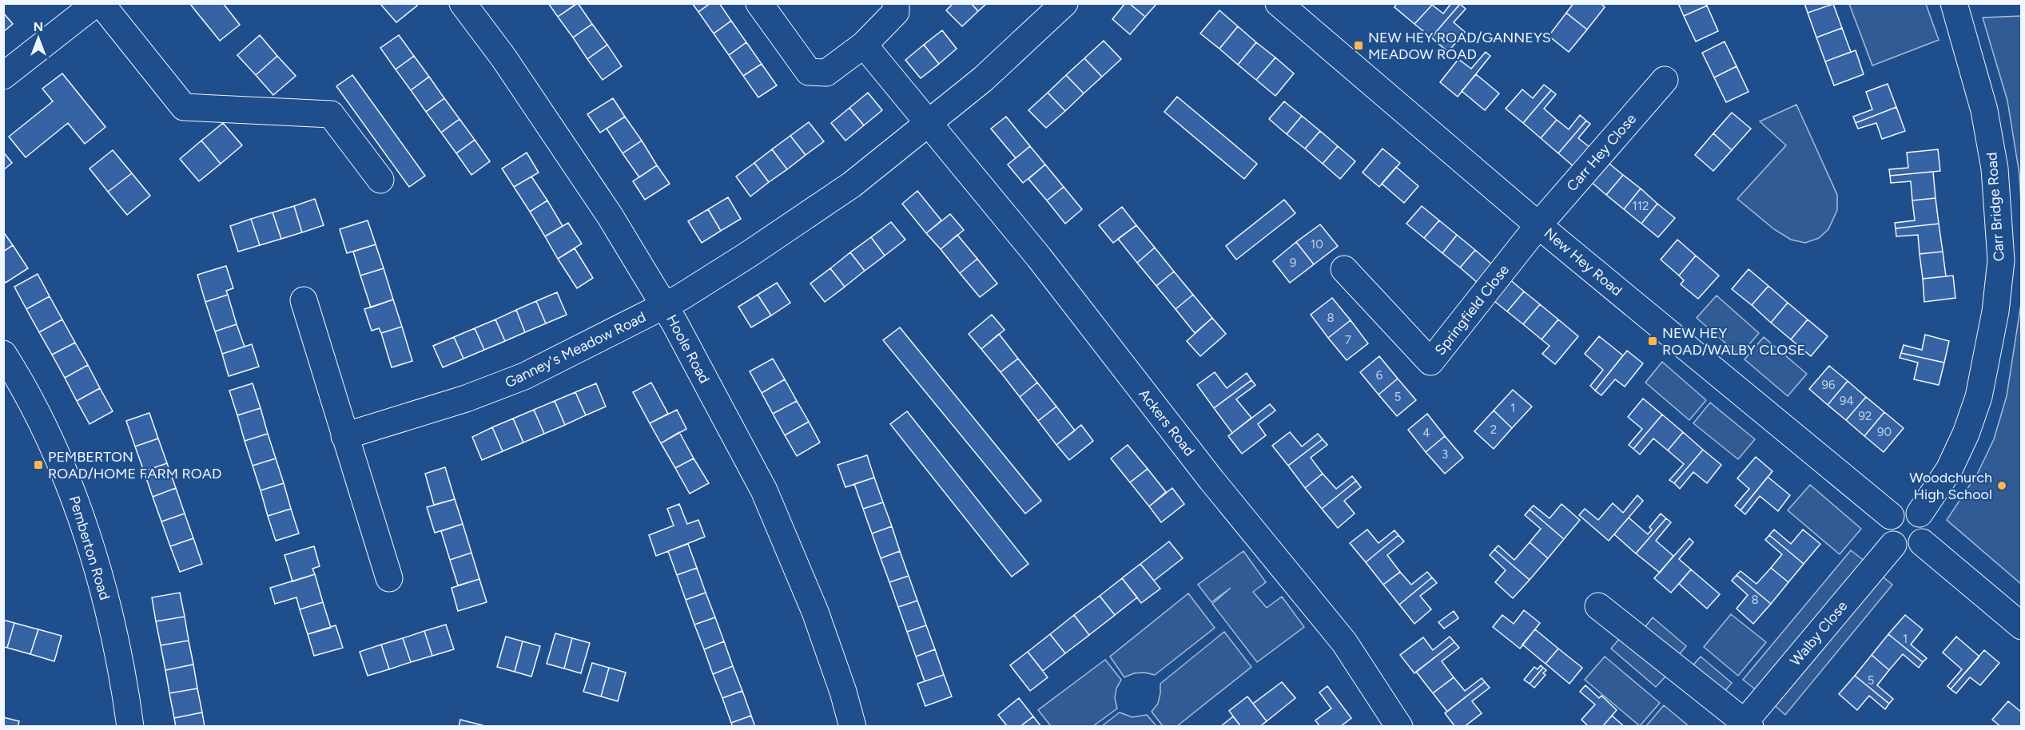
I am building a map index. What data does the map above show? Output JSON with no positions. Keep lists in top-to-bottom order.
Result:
{
  "streets": {
    "street": [
      "Carr Hey Close",
      "Carr Bridge Road",
      "New Hey Road",
      "Springfield Close",
      "Hoole Road",
      "Ganney's Meadow Road",
      "Ackers Road",
      "Pemberton Road",
      "Walby Close"
    ]
  },
  "crossings": [
    ["Carr Hey Close", "New Hey Road"],
    ["Carr Hey Close", "Springfield Close"],
    ["Carr Bridge Road", "New Hey Road"],
    ["Carr Bridge Road", "Walby Close"],
    ["New Hey Road", "Springfield Close"],
    ["New Hey Road", "Walby Close"],
    ["Hoole Road", "Ganney's Meadow Road"],
    ["Ganney's Meadow Road", "Ackers Road"]
  ],
  "places": {
    "transit": ["NEW HEY ROAD/GANNEYS MEADOW ROAD", "NEW HEY ROAD/WALBY CLOSE", "PEMBERTON ROAD/HOME FARM ROAD"],
    "other": ["Woodchurch High School"]
  },
  "house_numbers": [
    "112",
    "10",
    "9",
    "8",
    "7",
    "6",
    "96",
    "5",
    "94",
    "1",
    "92",
    "2",
    "90",
    "4",
    "3",
    "8",
    "1",
    "5"
  ],
  "north": "top"
}
